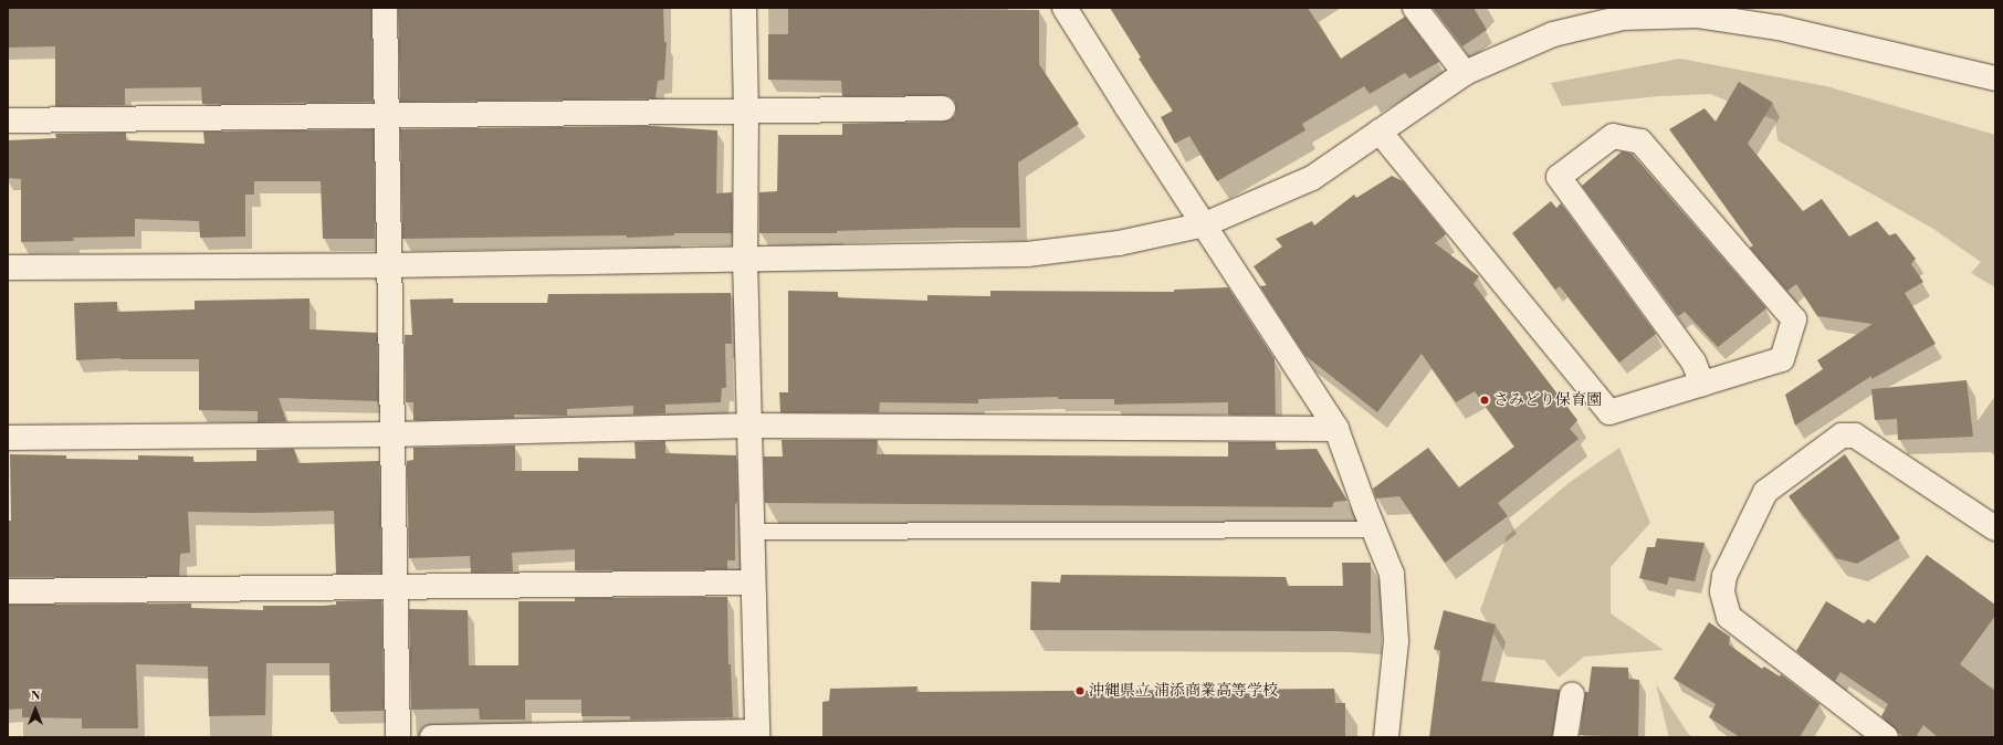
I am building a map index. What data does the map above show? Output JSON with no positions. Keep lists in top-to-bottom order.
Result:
{
  "places": ["さみどり保育園", "沖縄県立 浦添商業高等学校"],
  "north": "top"
}
